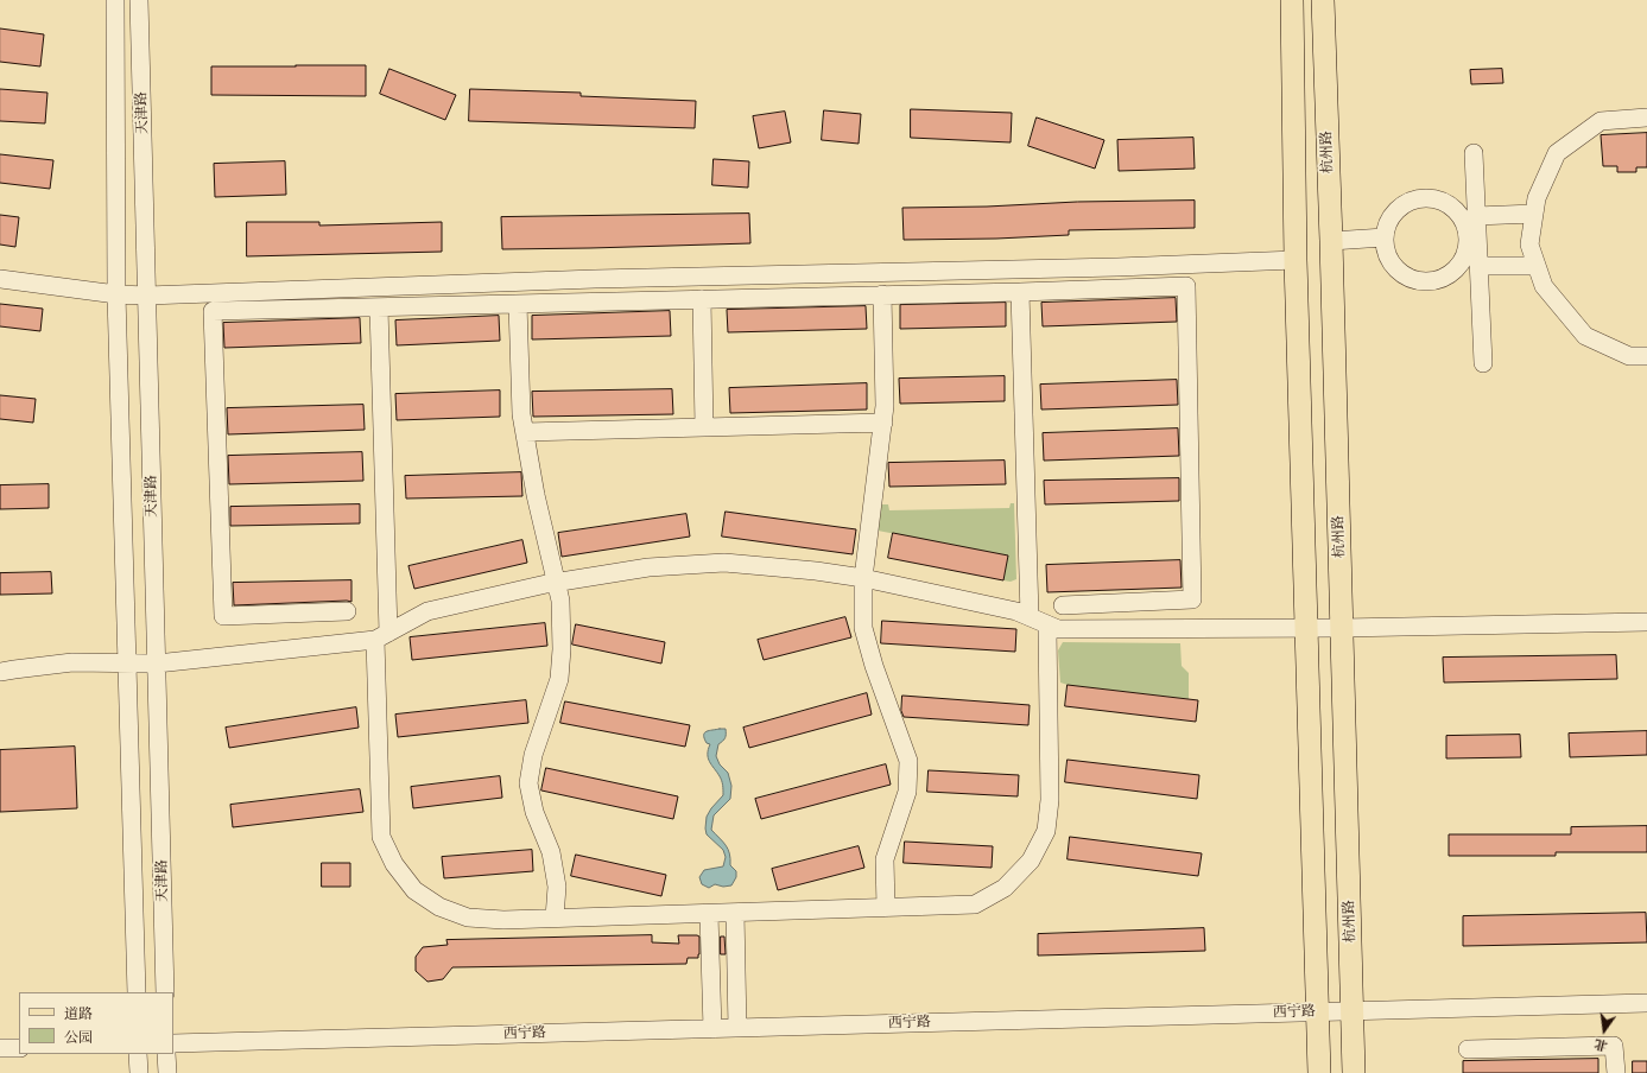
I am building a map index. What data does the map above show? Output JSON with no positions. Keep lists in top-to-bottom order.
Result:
{
  "streets": {
    "main road": ["杭州路"],
    "street": ["天津路", "西宁路"]
  },
  "crossings": [
    ["杭州路", "西宁路"]
  ],
  "legend": ["道路", "公园"],
  "north": "bottom"
}
